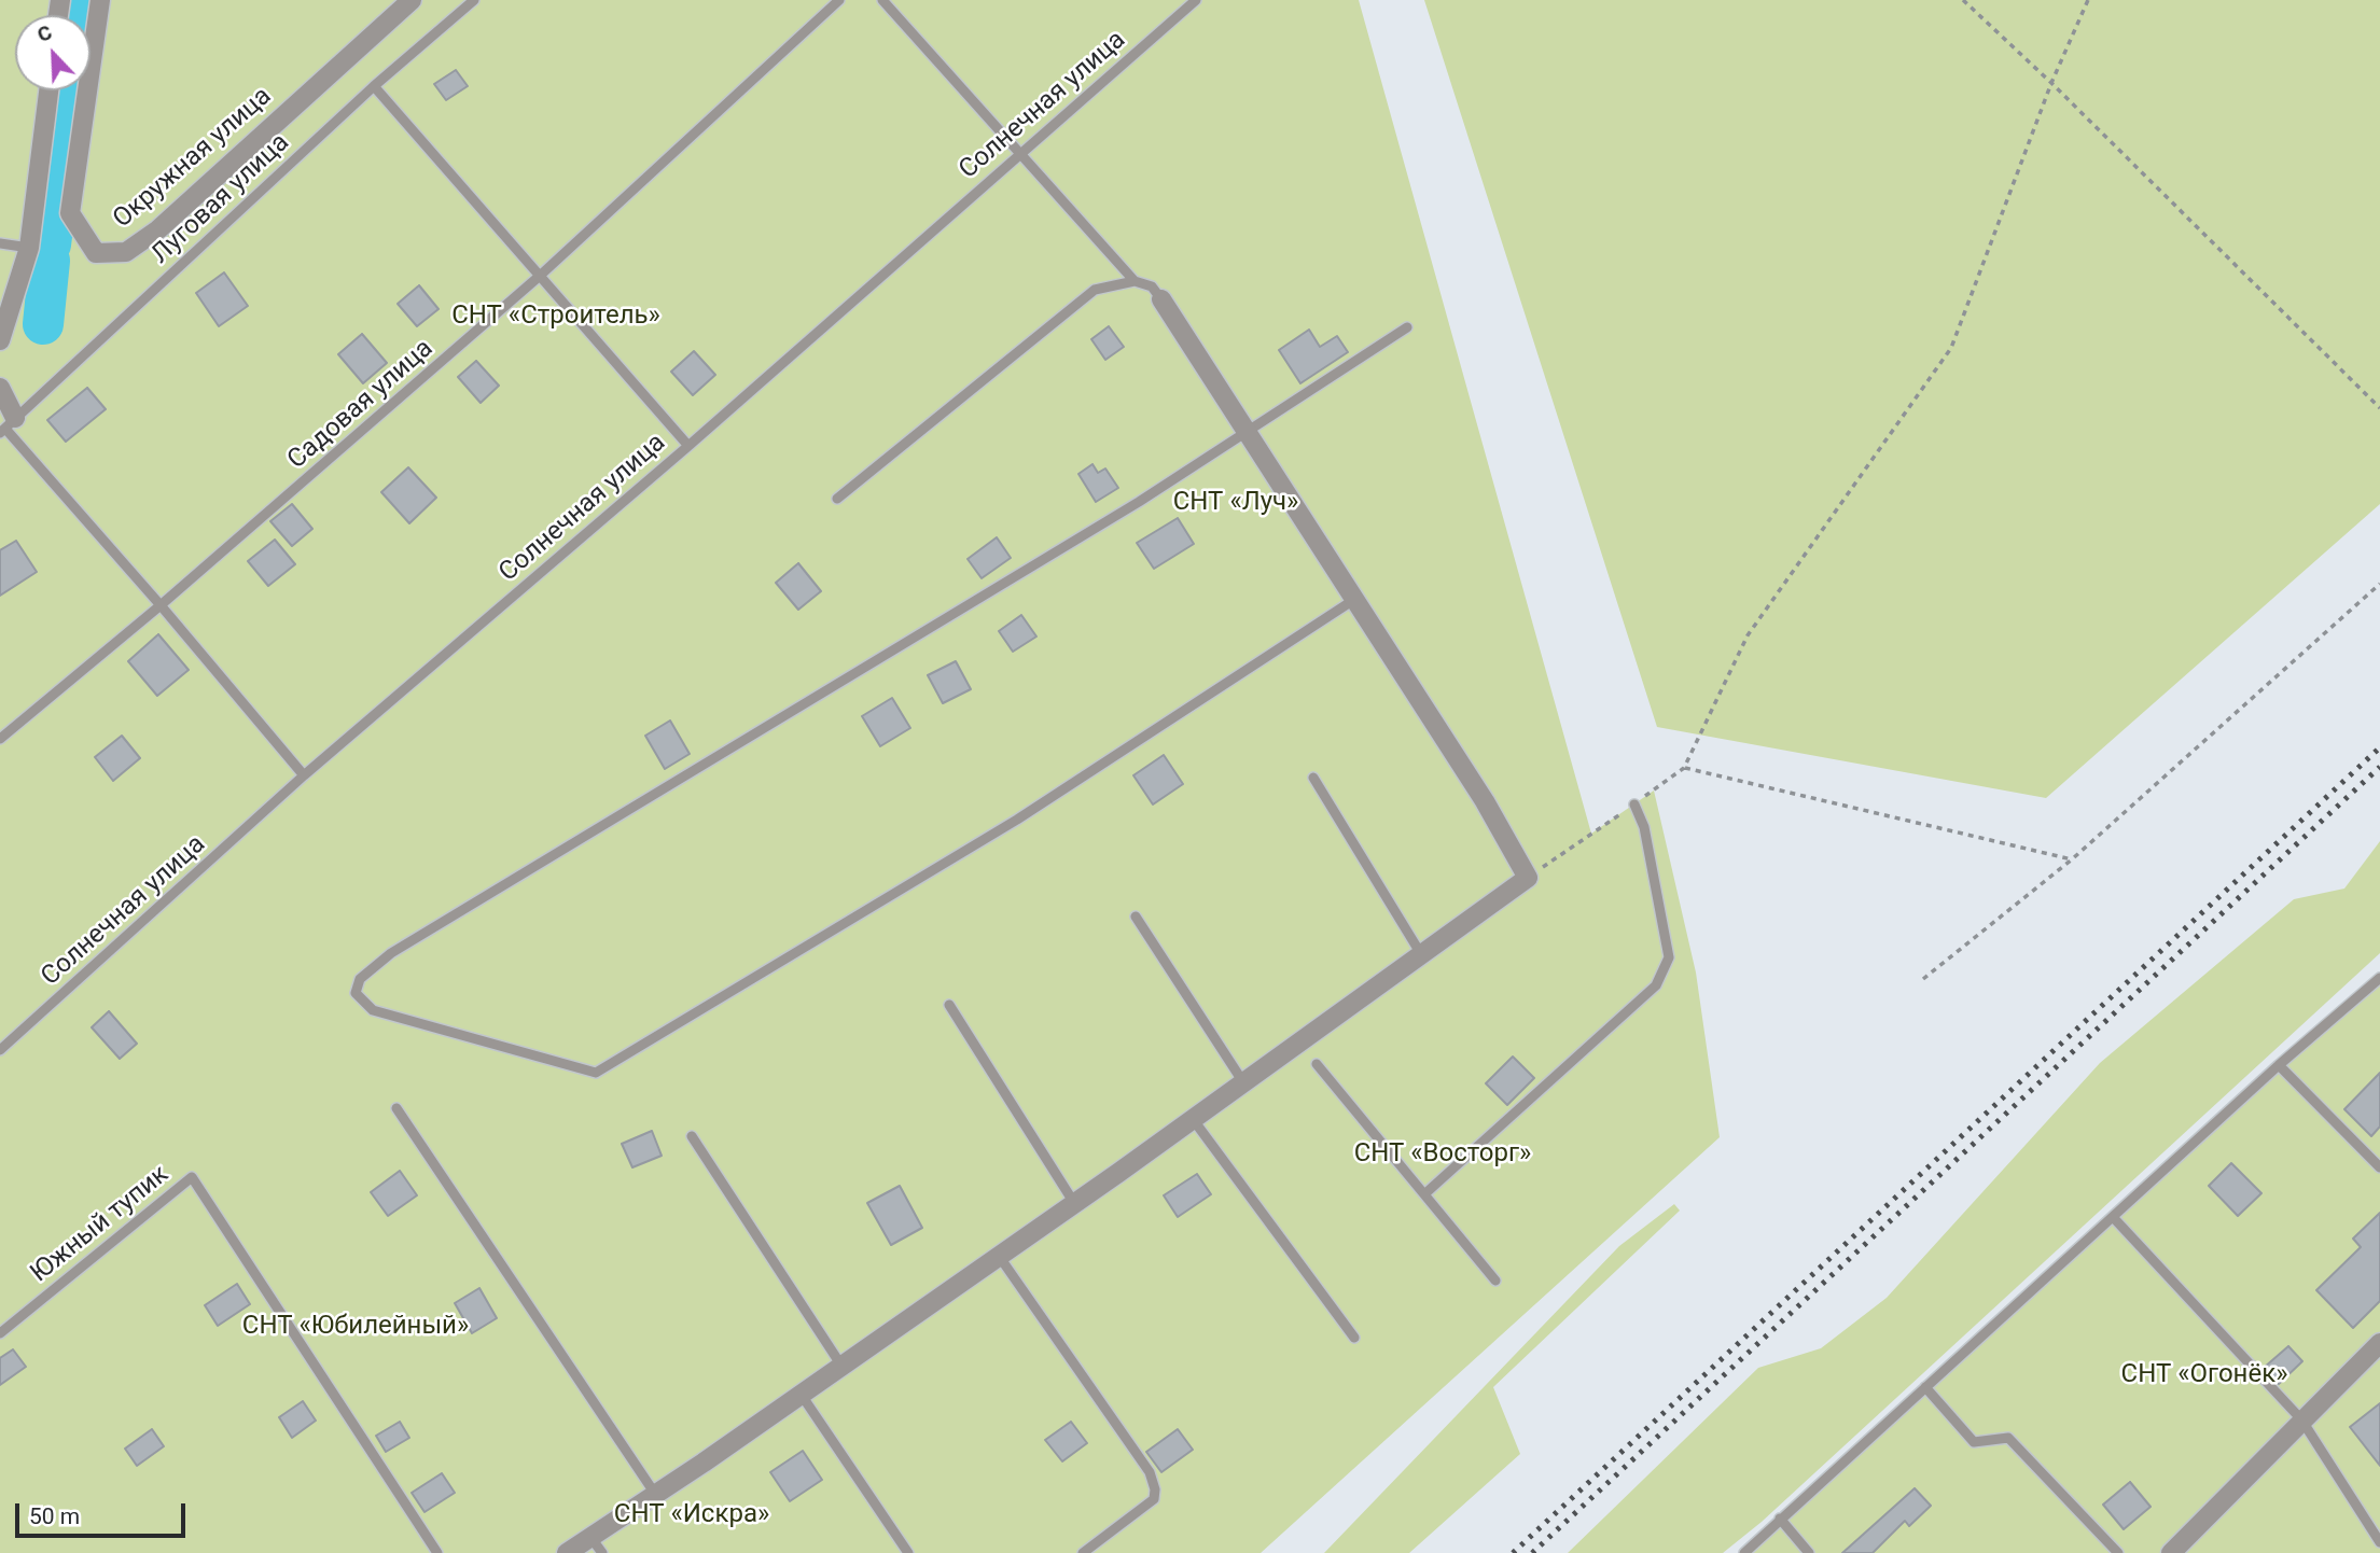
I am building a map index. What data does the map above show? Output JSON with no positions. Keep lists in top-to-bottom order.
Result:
{
  "streets": {
    "street": ["Окружная улица"],
    "lane": [
      "Солнечная улица",
      "Луговая улица",
      "Садовая улица",
      "Южный тупик"
    ]
  },
  "parks": [
    "СНТ «Строитель»",
    "СНТ «Луч»",
    "СНТ «Восторг»",
    "СНТ «Юбилейный»",
    "СНТ «Огонёк»",
    "СНТ «Искра»"
  ],
  "scale_bar": "50 m",
  "north": "top left"
}
